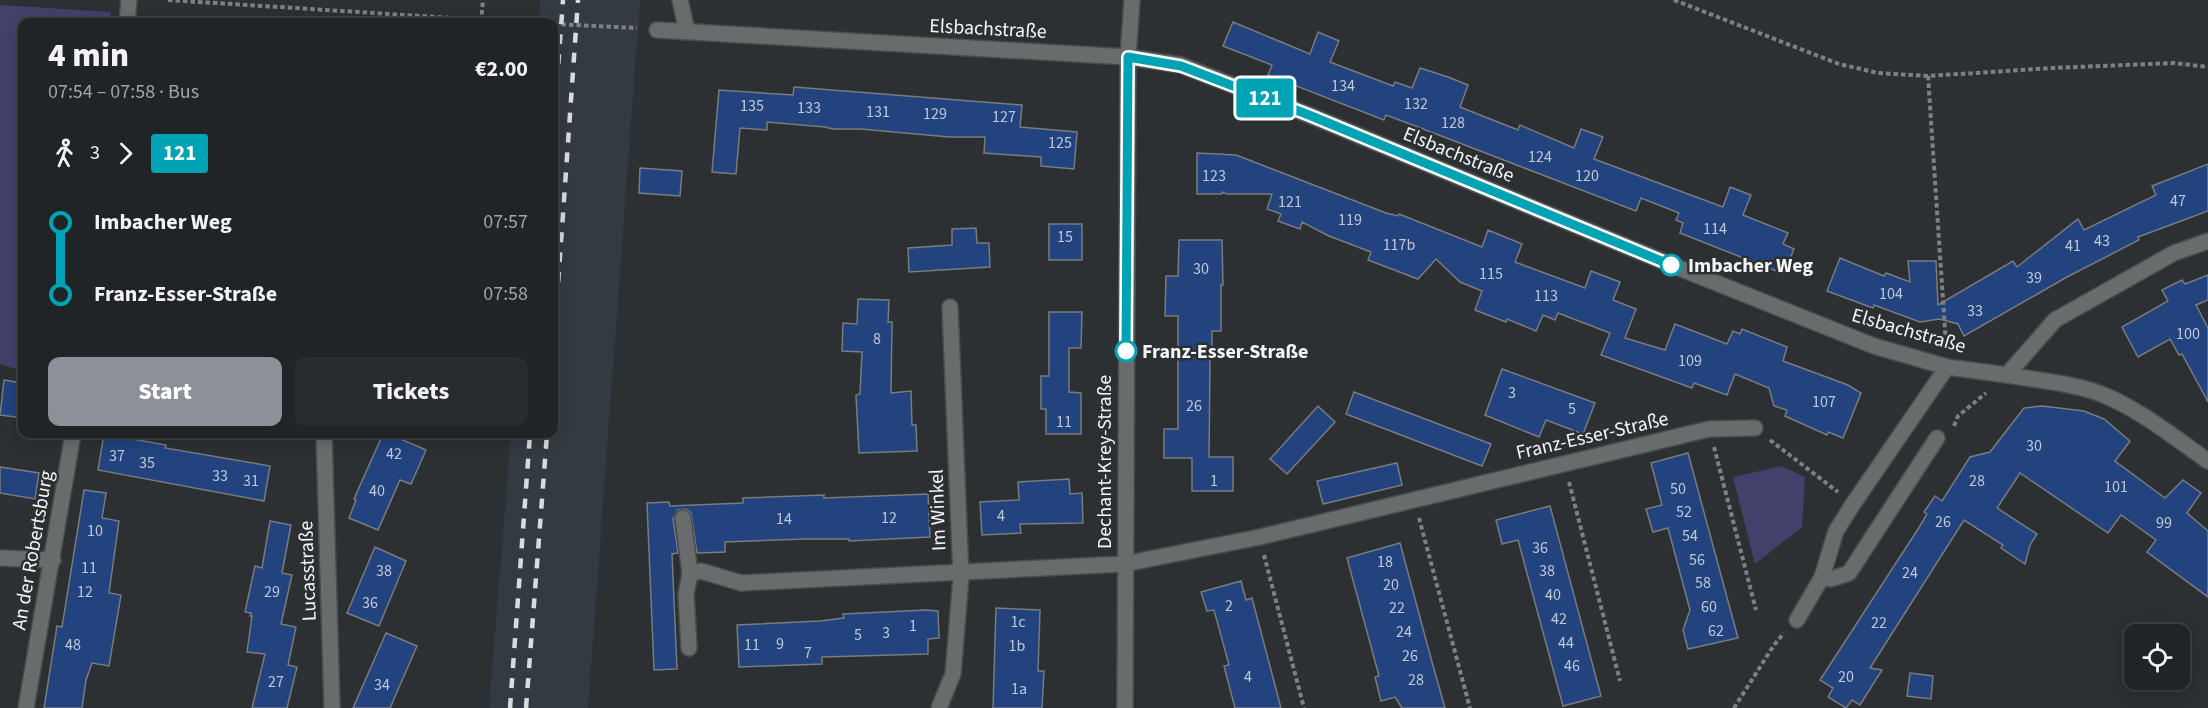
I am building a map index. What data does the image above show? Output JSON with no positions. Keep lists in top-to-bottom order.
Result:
{
  "streets": {
    "street": [
      "Elsbachstraße",
      "Franz-Esser-Straße",
      "Dechant-Krey-Straße",
      "Im Winkel",
      "An der Robertsburg",
      "Lucasstraße"
    ]
  },
  "crossings": [
    ["Elsbachstraße", "Dechant-Krey-Straße"],
    ["Franz-Esser-Straße", "Dechant-Krey-Straße"],
    ["Franz-Esser-Straße", "Im Winkel"]
  ],
  "places": ["Imbacher Weg", "Franz-Esser-Straße"],
  "lines": ["bus line 121"],
  "house_numbers": [
    "134",
    "132",
    "135",
    "133",
    "131",
    "129",
    "127",
    "128",
    "125",
    "124",
    "123",
    "120",
    "47",
    "121",
    "119",
    "114",
    "15",
    "43",
    "117b",
    "41",
    "30",
    "115",
    "39",
    "104",
    "113",
    "33",
    "100",
    "8",
    "109",
    "3",
    "107",
    "26",
    "5",
    "11",
    "30",
    "42",
    "37",
    "35",
    "33",
    "31",
    "1",
    "28",
    "101",
    "50",
    "40",
    "52",
    "4",
    "12",
    "14",
    "26",
    "99",
    "10",
    "54",
    "36",
    "56",
    "18",
    "11",
    "38",
    "38",
    "24",
    "58",
    "20",
    "12",
    "29",
    "40",
    "36",
    "2",
    "60",
    "22",
    "42",
    "1c",
    "22",
    "1",
    "62",
    "24",
    "3",
    "5",
    "44",
    "9",
    "48",
    "11",
    "1b",
    "7",
    "26",
    "46",
    "4",
    "20",
    "28",
    "27",
    "34",
    "1a"
  ],
  "page": {
    "on_map": "121",
    "heading": ["4 min", "07:54 – 07:58 · Bus", "€2.00"],
    "legs": ["3", "121"],
    "list": [
      {
        "name": "Imbacher Weg",
        "value": "07:57"
      },
      {
        "name": "Franz-Esser-Straße",
        "value": "07:58"
      }
    ],
    "buttons": ["Start", "Tickets"]
  }
}
